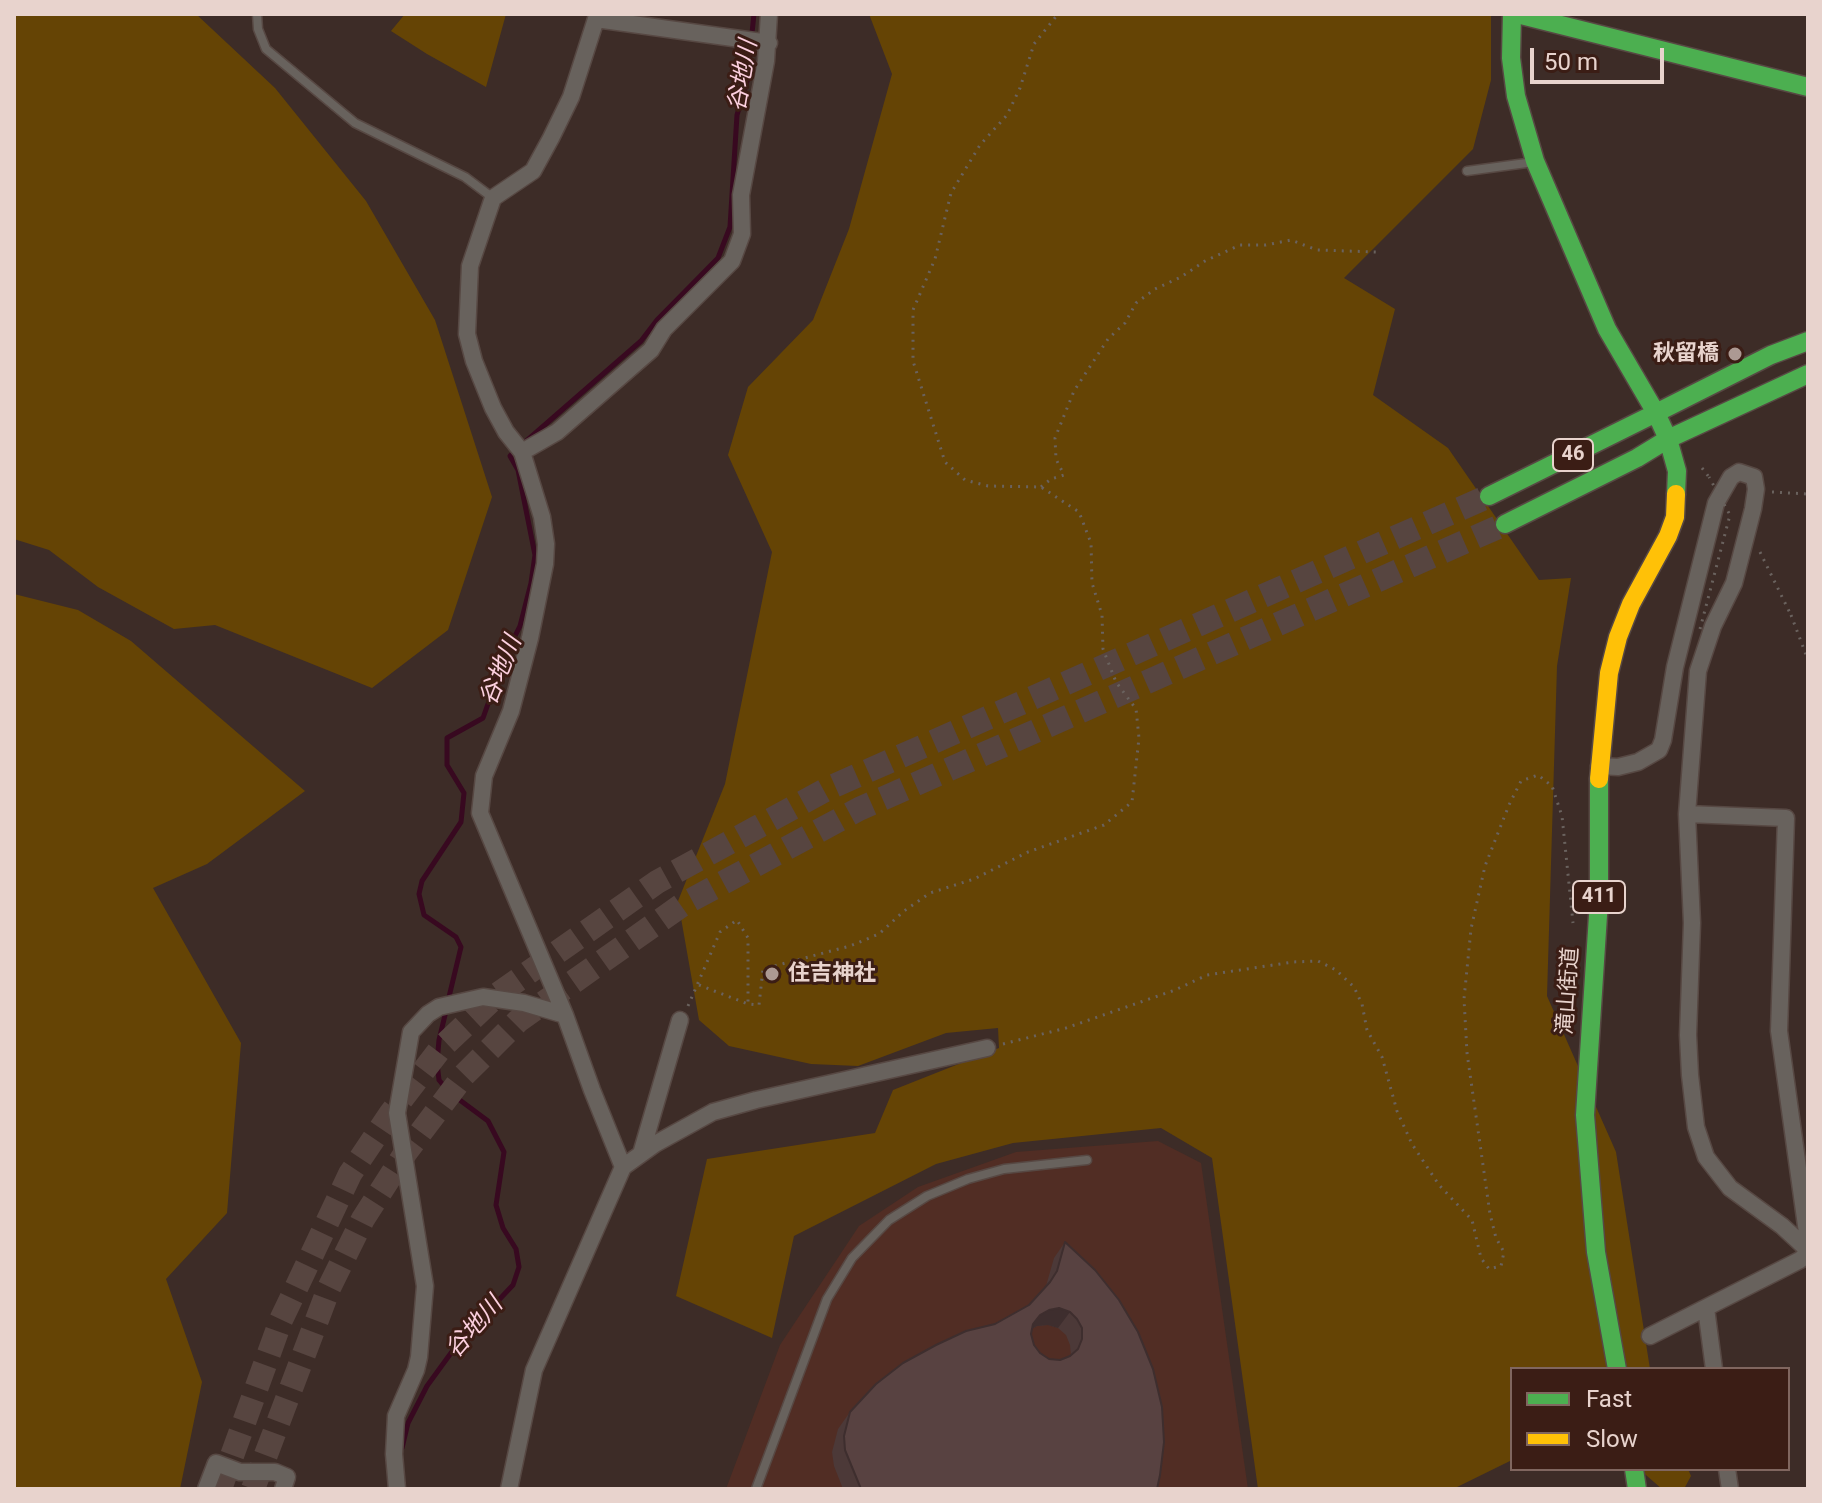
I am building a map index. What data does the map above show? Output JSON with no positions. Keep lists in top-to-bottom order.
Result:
{
  "streets": {
    "main road": ["46", "411", "滝山街道"]
  },
  "crossings": [
    ["46", "滝山街道"]
  ],
  "water": ["谷地川"],
  "places": ["秋留橋", "住吉神社"],
  "legend": ["Fast", "Slow"],
  "scale_bar": "50 m"
}
